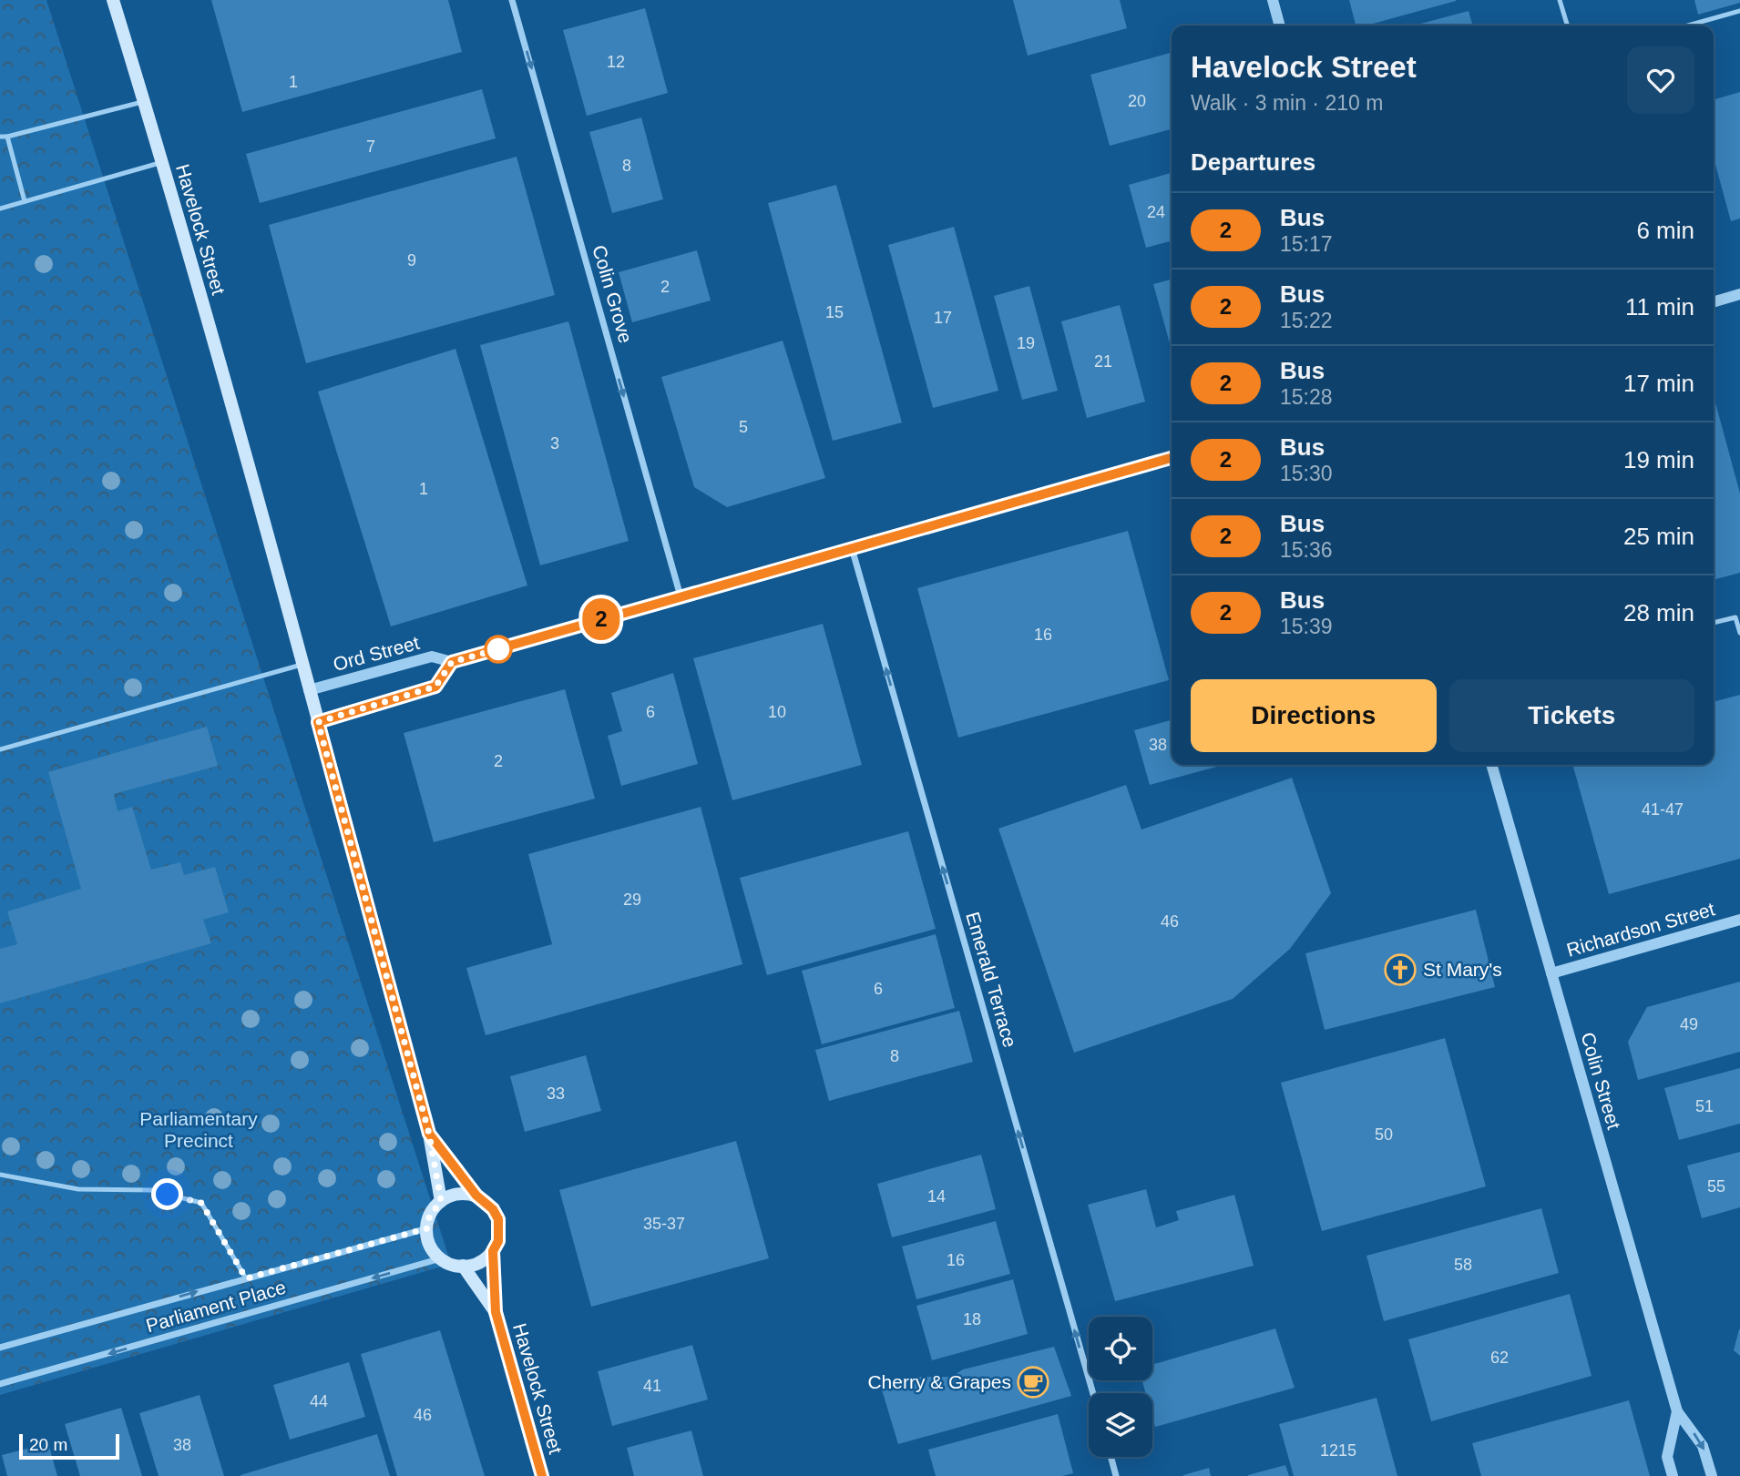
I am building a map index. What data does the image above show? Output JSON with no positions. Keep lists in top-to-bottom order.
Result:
{
  "streets": {
    "main road": ["Havelock Street"],
    "street": [
      "Colin Grove",
      "Ord Street",
      "Richardson Street",
      "Emerald Terrace",
      "Colin Street",
      "Parliament Place"
    ]
  },
  "crossings": [
    ["Havelock Street", "Ord Street"],
    ["Havelock Street", "Parliament Place"],
    ["Colin Grove", "Ord Street"],
    ["Ord Street", "Emerald Terrace"],
    ["Richardson Street", "Colin Street"]
  ],
  "one_way": ["Colin Grove", "Emerald Terrace"],
  "parks": ["Parliamentary Precinct"],
  "places": {
    "church": ["St Mary's"],
    "cafe": ["Cherry & Grapes"]
  },
  "lines": ["bus line 2"],
  "house_numbers": [
    "12",
    "1",
    "20",
    "7",
    "8",
    "24",
    "9",
    "2",
    "15",
    "17",
    "19",
    "21",
    "5",
    "3",
    "1",
    "16",
    "6",
    "10",
    "38",
    "2",
    "41-47",
    "29",
    "46",
    "6",
    "49",
    "8",
    "33",
    "51",
    "50",
    "55",
    "14",
    "35-37",
    "16",
    "58",
    "18",
    "62",
    "41",
    "44",
    "46",
    "38",
    "1215"
  ],
  "scale_bar": "20 m",
  "page": {
    "on_map": "2",
    "heading": [
      ["Havelock Street", "Walk · 3 min · 210 m"],
      "Departures"
    ],
    "list": [
      {
        "mark": "2",
        "name": "Bus",
        "note": "15:17",
        "value": "6 min"
      },
      {
        "mark": "2",
        "name": "Bus",
        "note": "15:22",
        "value": "11 min"
      },
      {
        "mark": "2",
        "name": "Bus",
        "note": "15:28",
        "value": "17 min"
      },
      {
        "mark": "2",
        "name": "Bus",
        "note": "15:30",
        "value": "19 min"
      },
      {
        "mark": "2",
        "name": "Bus",
        "note": "15:36",
        "value": "25 min"
      },
      {
        "mark": "2",
        "name": "Bus",
        "note": "15:39",
        "value": "28 min"
      }
    ],
    "buttons": ["Directions", "Tickets"],
    "scale": "20 m"
  }
}
